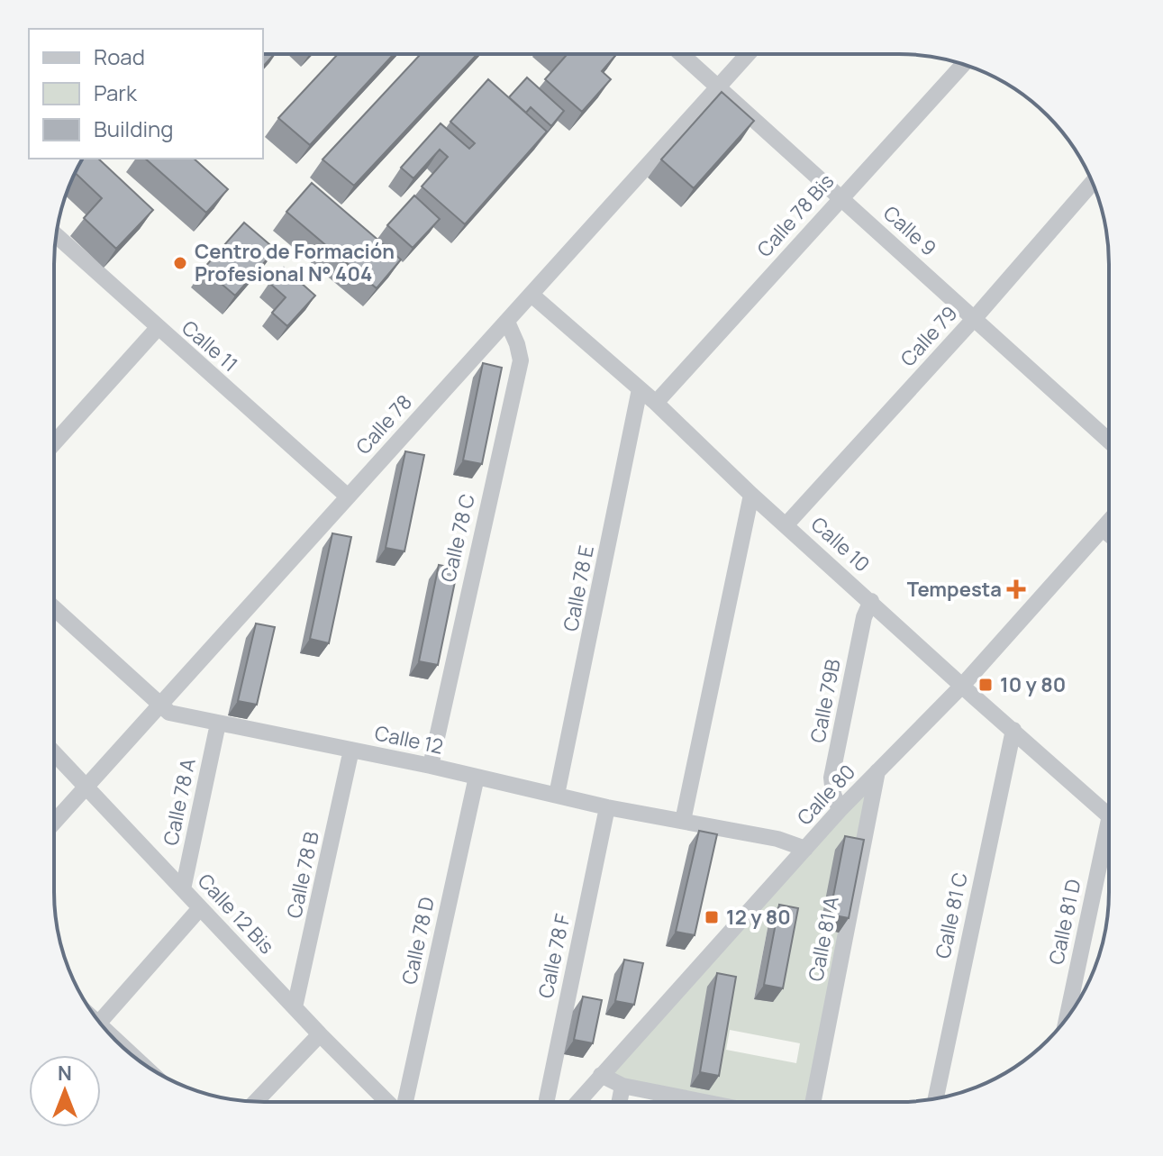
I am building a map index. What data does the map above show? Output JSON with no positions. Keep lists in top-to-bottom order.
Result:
{
  "streets": {
    "street": [
      "Calle 78 Bis",
      "Calle 9",
      "Calle 79",
      "Calle 11",
      "Calle 78",
      "Calle 78 C",
      "Calle 10",
      "Calle 78 E",
      "Calle 79B",
      "Calle 12",
      "Calle 80",
      "Calle 78 A",
      "Calle 78 B",
      "Calle 12 Bis",
      "Calle 81 C",
      "Calle 81 D",
      "Calle 81 A",
      "Calle 78 D",
      "Calle 78 F"
    ]
  },
  "crossings": [
    ["Calle 78 Bis", "Calle 9"],
    ["Calle 78 Bis", "Calle 10"],
    ["Calle 9", "Calle 79"],
    ["Calle 9", "Calle 78"],
    ["Calle 79", "Calle 10"],
    ["Calle 11", "Calle 78"],
    ["Calle 78", "Calle 78 C"],
    ["Calle 78", "Calle 10"],
    ["Calle 78", "Calle 12"],
    ["Calle 78", "Calle 12 Bis"],
    ["Calle 78 C", "Calle 12"],
    ["Calle 10", "Calle 78 E"],
    ["Calle 10", "Calle 79B"],
    ["Calle 10", "Calle 80"],
    ["Calle 10", "Calle 81 C"],
    ["Calle 78 E", "Calle 12"],
    ["Calle 79B", "Calle 80"],
    ["Calle 12", "Calle 80"],
    ["Calle 12", "Calle 78 A"],
    ["Calle 12", "Calle 78 B"],
    ["Calle 12", "Calle 78 D"],
    ["Calle 12", "Calle 78 F"],
    ["Calle 80", "Calle 81 A"],
    ["Calle 78 A", "Calle 12 Bis"],
    ["Calle 78 B", "Calle 12 Bis"]
  ],
  "places": {
    "other": ["Centro de Formación Profesional N° 404"],
    "health": ["Tempesta"],
    "transit": ["10 y 80", "12 y 80"]
  },
  "legend": ["Road", "Park", "Building"],
  "north": "top"
}
